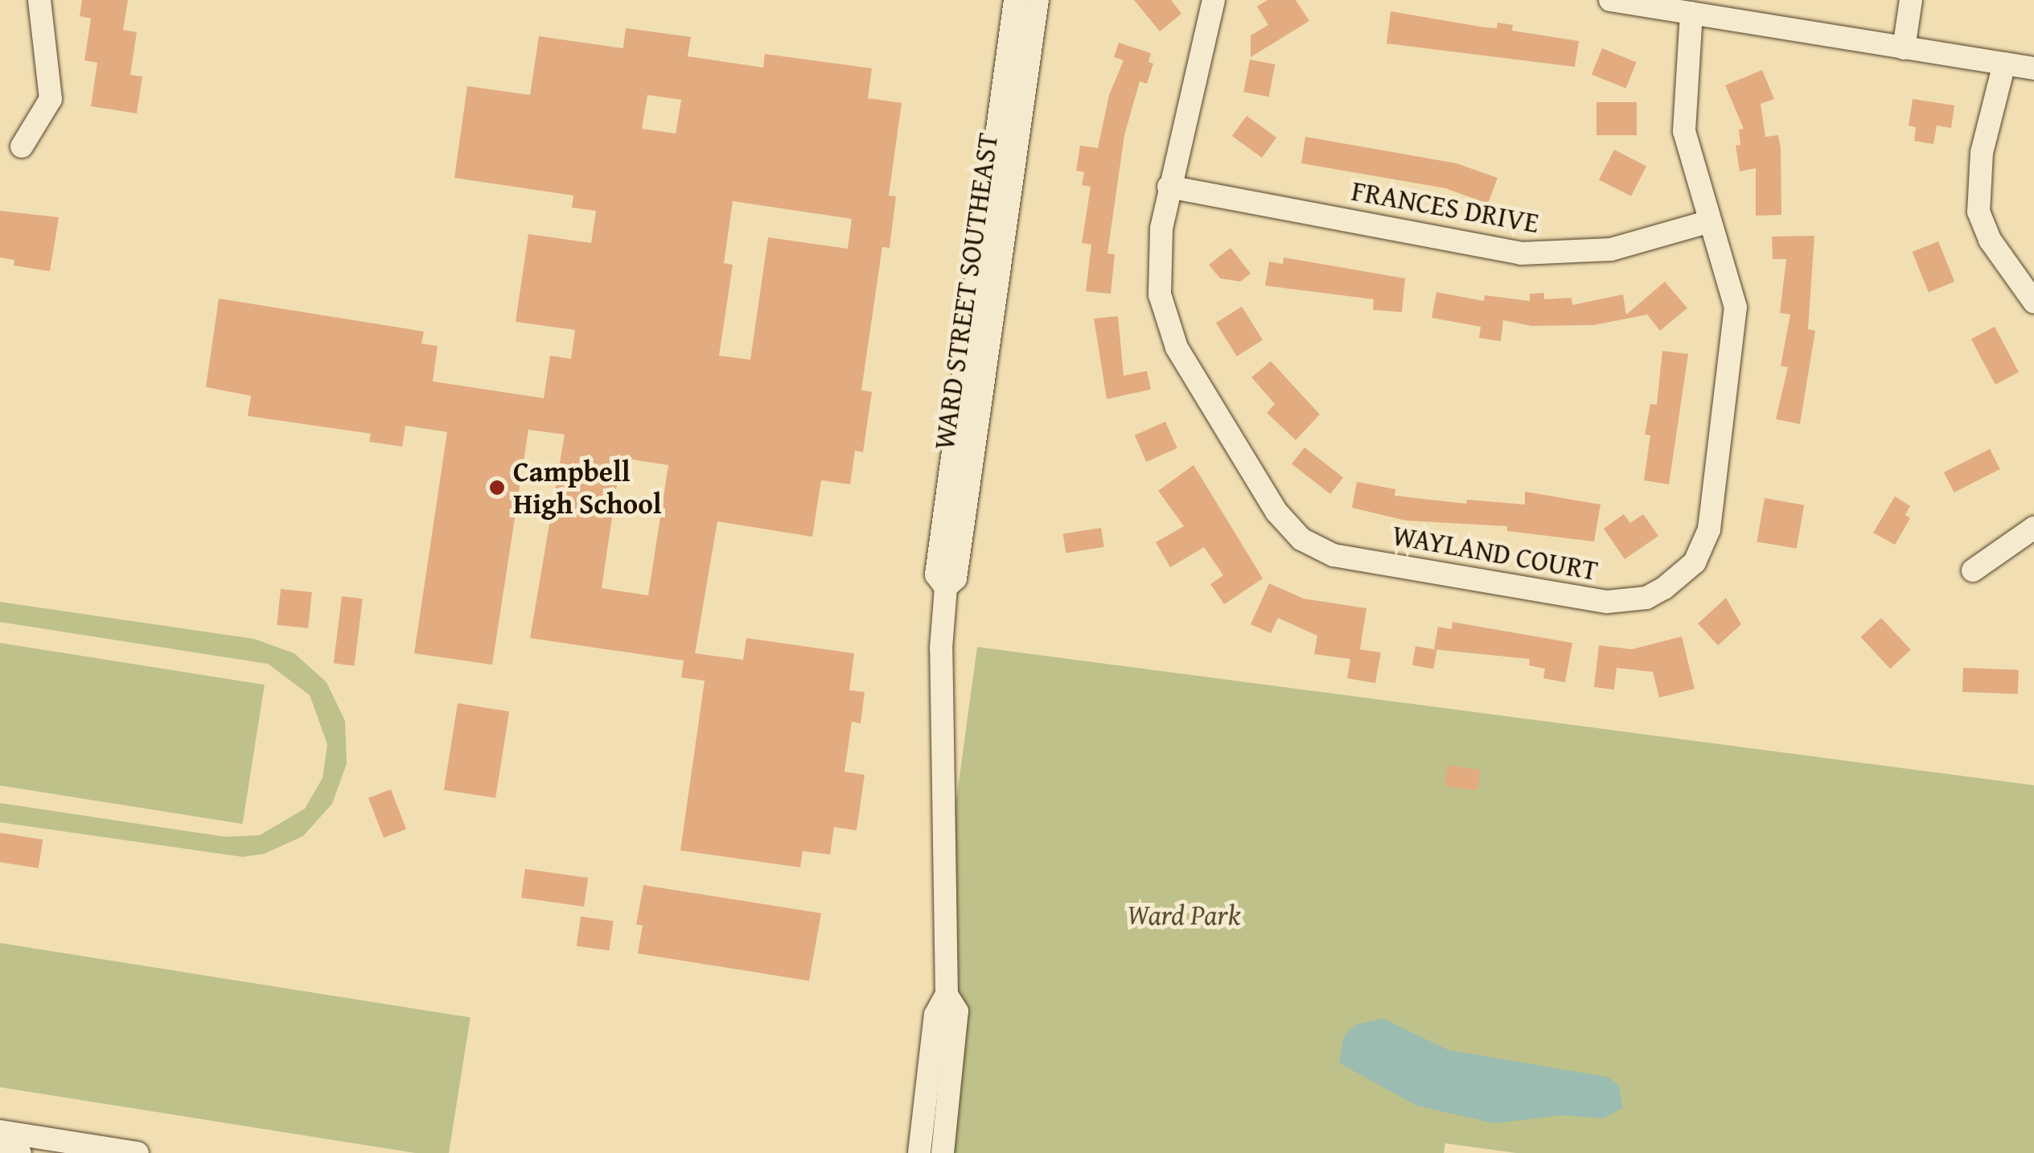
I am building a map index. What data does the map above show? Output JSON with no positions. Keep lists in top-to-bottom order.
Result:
{
  "streets": {
    "street": ["FRANCES DRIVE", "WARD STREET SOUTHEAST", "WAYLAND COURT"]
  },
  "crossings": [
    ["FRANCES DRIVE", "WAYLAND COURT"]
  ],
  "parks": ["Ward Park"],
  "places": ["Campbell High School"]
}
